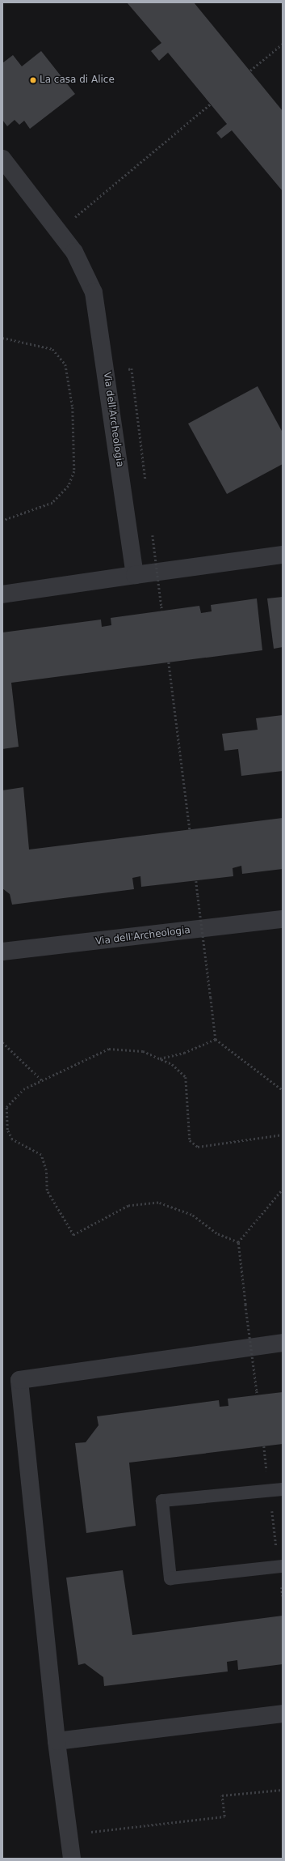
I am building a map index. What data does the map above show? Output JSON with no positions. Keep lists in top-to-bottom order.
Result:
{
  "streets": {
    "street": ["Via dell'Archeologia"]
  },
  "places": ["La casa di Alice"]
}
